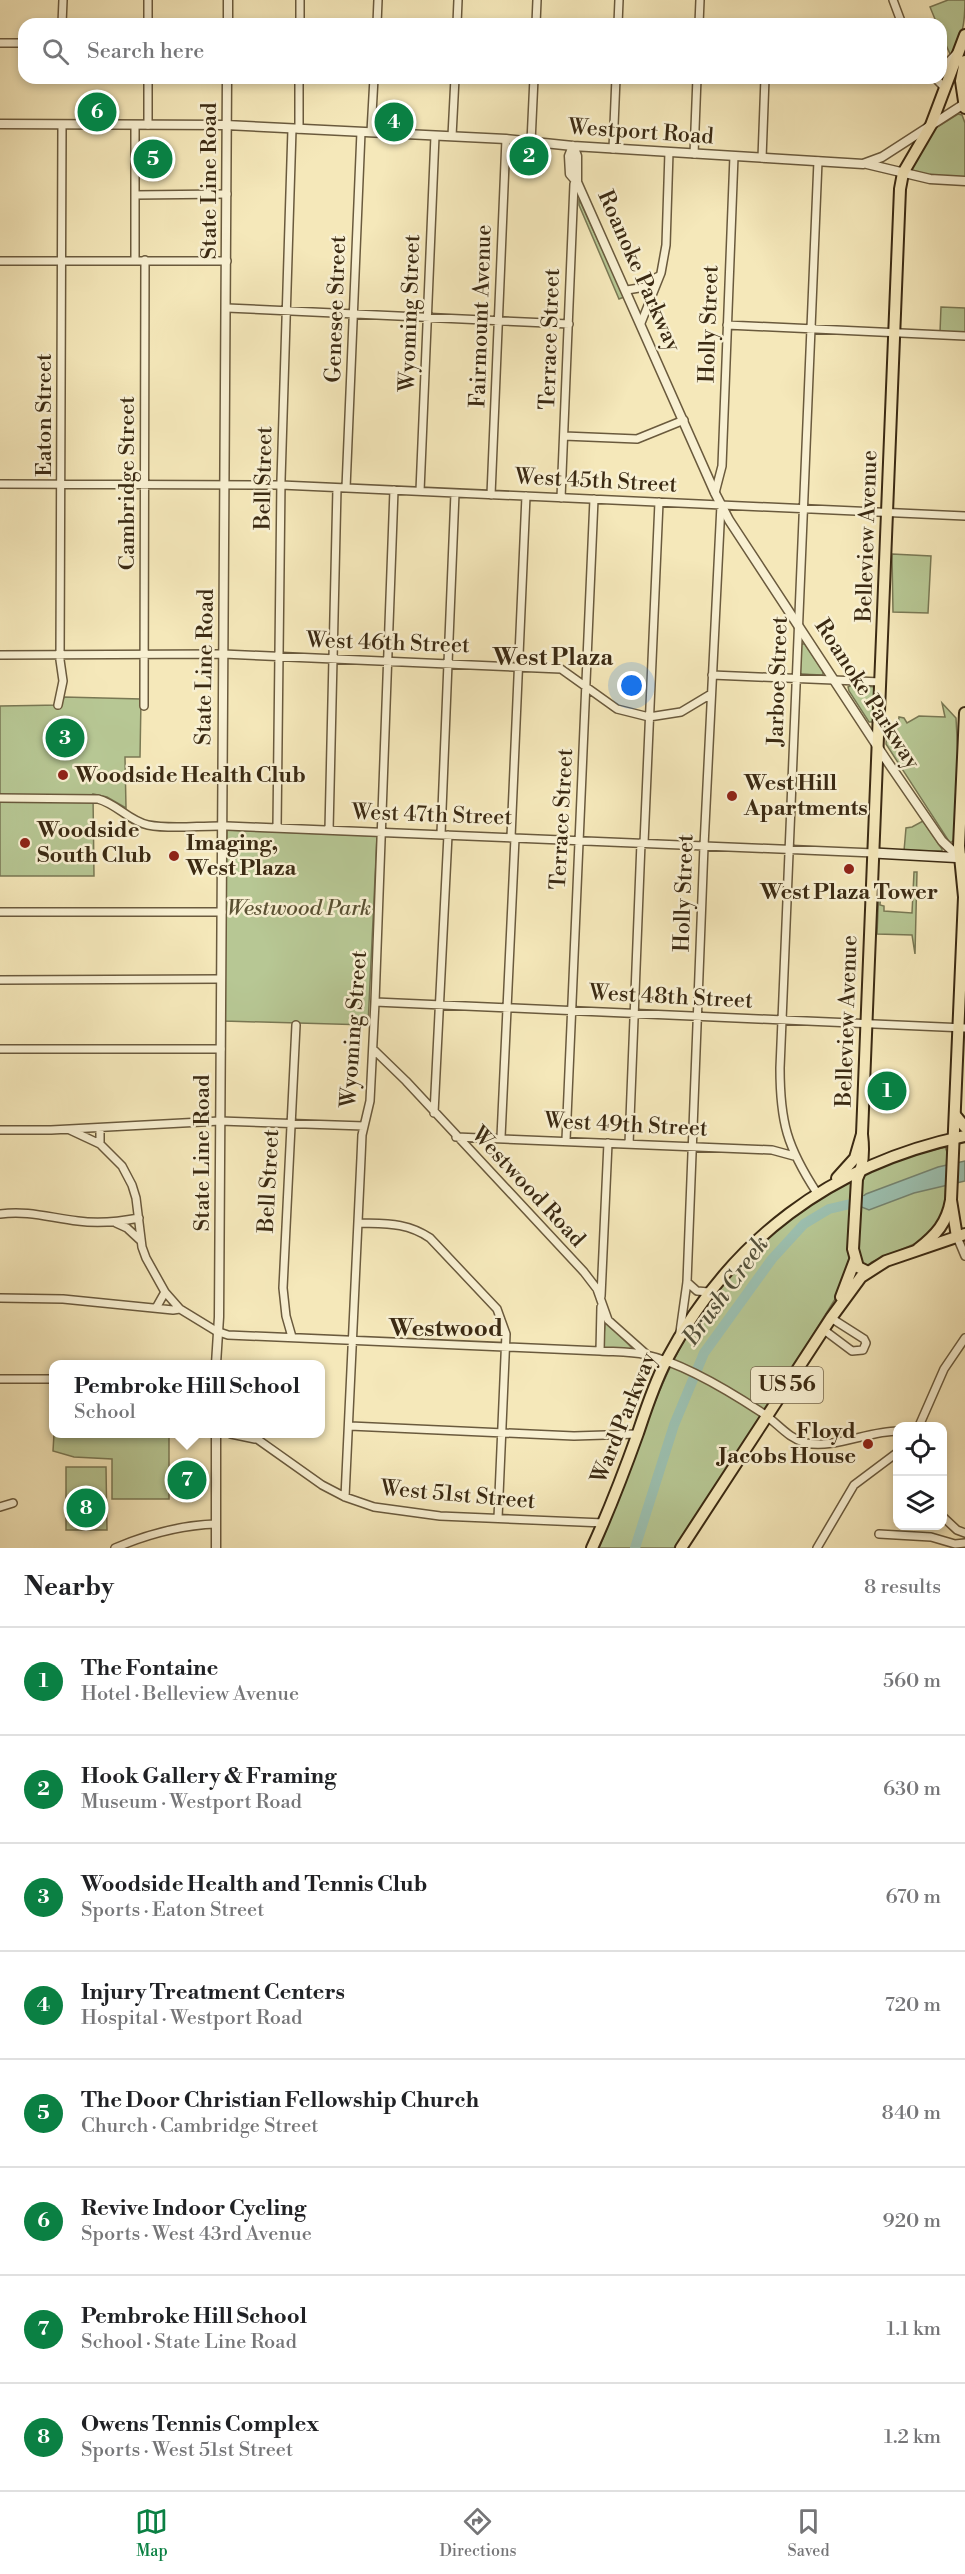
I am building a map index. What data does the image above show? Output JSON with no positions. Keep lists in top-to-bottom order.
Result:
{
  "streets": {
    "main road": [
      "Belleview Avenue",
      "West 47th Street",
      "US 56",
      "Ward Parkway"
    ],
    "street": [
      "Westport Road",
      "State Line Road",
      "Roanoke Parkway",
      "Genesee Street",
      "Wyoming Street",
      "Fairmount Avenue",
      "Holly Street",
      "Terrace Street",
      "Eaton Street",
      "Bell Street",
      "West 45th Street",
      "Cambridge Street",
      "West 46th Street",
      "Jarboe Street",
      "West 48th Street",
      "West 49th Street",
      "Westwood Road",
      "West 51st Street"
    ]
  },
  "crossings": [
    ["Westport Road", "State Line Road"],
    ["Westport Road", "Roanoke Parkway"],
    ["Westport Road", "Genesee Street"],
    ["Westport Road", "Wyoming Street"],
    ["Westport Road", "Fairmount Avenue"],
    ["Westport Road", "Holly Street"],
    ["Westport Road", "Eaton Street"],
    ["Westport Road", "Bell Street"],
    ["Westport Road", "Belleview Avenue"],
    ["Westport Road", "Jarboe Street"],
    ["State Line Road", "West 45th Street"],
    ["State Line Road", "West 46th Street"],
    ["State Line Road", "West 47th Street"],
    ["Roanoke Parkway", "Holly Street"],
    ["Roanoke Parkway", "Terrace Street"],
    ["Roanoke Parkway", "West 45th Street"],
    ["Roanoke Parkway", "Belleview Avenue"],
    ["Roanoke Parkway", "Jarboe Street"],
    ["Roanoke Parkway", "West 47th Street"],
    ["Genesee Street", "West 45th Street"],
    ["Wyoming Street", "West 45th Street"],
    ["Wyoming Street", "West 46th Street"],
    ["Wyoming Street", "West 47th Street"],
    ["Wyoming Street", "West 48th Street"],
    ["Wyoming Street", "Westwood Road"],
    ["Wyoming Street", "West 51st Street"],
    ["Fairmount Avenue", "West 45th Street"],
    ["Holly Street", "West 45th Street"],
    ["Holly Street", "West 46th Street"],
    ["Holly Street", "West 47th Street"],
    ["Holly Street", "West 48th Street"],
    ["Holly Street", "West 49th Street"],
    ["Holly Street", "Ward Parkway"],
    ["Terrace Street", "West 45th Street"],
    ["Terrace Street", "West 46th Street"],
    ["Terrace Street", "West 47th Street"],
    ["Terrace Street", "West 48th Street"],
    ["Terrace Street", "West 49th Street"],
    ["Eaton Street", "West 45th Street"],
    ["Eaton Street", "West 46th Street"],
    ["Bell Street", "West 45th Street"],
    ["Bell Street", "West 46th Street"],
    ["Bell Street", "West 47th Street"],
    ["West 45th Street", "Cambridge Street"],
    ["West 45th Street", "Belleview Avenue"],
    ["West 45th Street", "Jarboe Street"],
    ["Cambridge Street", "West 46th Street"],
    ["Belleview Avenue", "West 47th Street"],
    ["Belleview Avenue", "West 48th Street"],
    ["Belleview Avenue", "Ward Parkway"],
    ["Jarboe Street", "West 47th Street"],
    ["Jarboe Street", "West 48th Street"],
    ["Jarboe Street", "West 49th Street"],
    ["Jarboe Street", "Ward Parkway"],
    ["West 48th Street", "US 56"],
    ["West 49th Street", "Westwood Road"],
    ["US 56", "Ward Parkway"],
    ["Ward Parkway", "West 51st Street"]
  ],
  "districts": ["West Plaza", "Westwood"],
  "water": ["Brush Creek"],
  "parks": ["Westwood Park"],
  "places": [
    "Woodside Health Club",
    "West Hill Apartments",
    "Woodside South Club",
    "Imaging, West Plaza",
    "West Plaza Tower",
    "Floyd Jacobs House"
  ],
  "page": {
    "search": "Search here",
    "pins": [
      "6",
      "4",
      "2",
      "5",
      "3",
      "1",
      "7",
      "8"
    ],
    "popup": ["Pembroke Hill School", "School"],
    "heading": ["Nearby", "8 results"],
    "list": [
      {
        "mark": "1",
        "name": "The Fontaine",
        "note": "Hotel · Belleview Avenue",
        "value": "560 m"
      },
      {
        "mark": "2",
        "name": "Hook Gallery & Framing",
        "note": "Museum · Westport Road",
        "value": "630 m"
      },
      {
        "mark": "3",
        "name": "Woodside Health and Tennis Club",
        "note": "Sports · Eaton Street",
        "value": "670 m"
      },
      {
        "mark": "4",
        "name": "Injury Treatment Centers",
        "note": "Hospital · Westport Road",
        "value": "720 m"
      },
      {
        "mark": "5",
        "name": "The Door Christian Fellowship Church",
        "note": "Church · Cambridge Street",
        "value": "840 m"
      },
      {
        "mark": "6",
        "name": "Revive Indoor Cycling",
        "note": "Sports · West 43rd Avenue",
        "value": "920 m"
      },
      {
        "mark": "7",
        "name": "Pembroke Hill School",
        "note": "School · State Line Road",
        "value": "1.1 km"
      },
      {
        "mark": "8",
        "name": "Owens Tennis Complex",
        "note": "Sports · West 51st Street",
        "value": "1.2 km"
      }
    ],
    "nav": ["Map", "Directions", "Saved"]
  }
}
